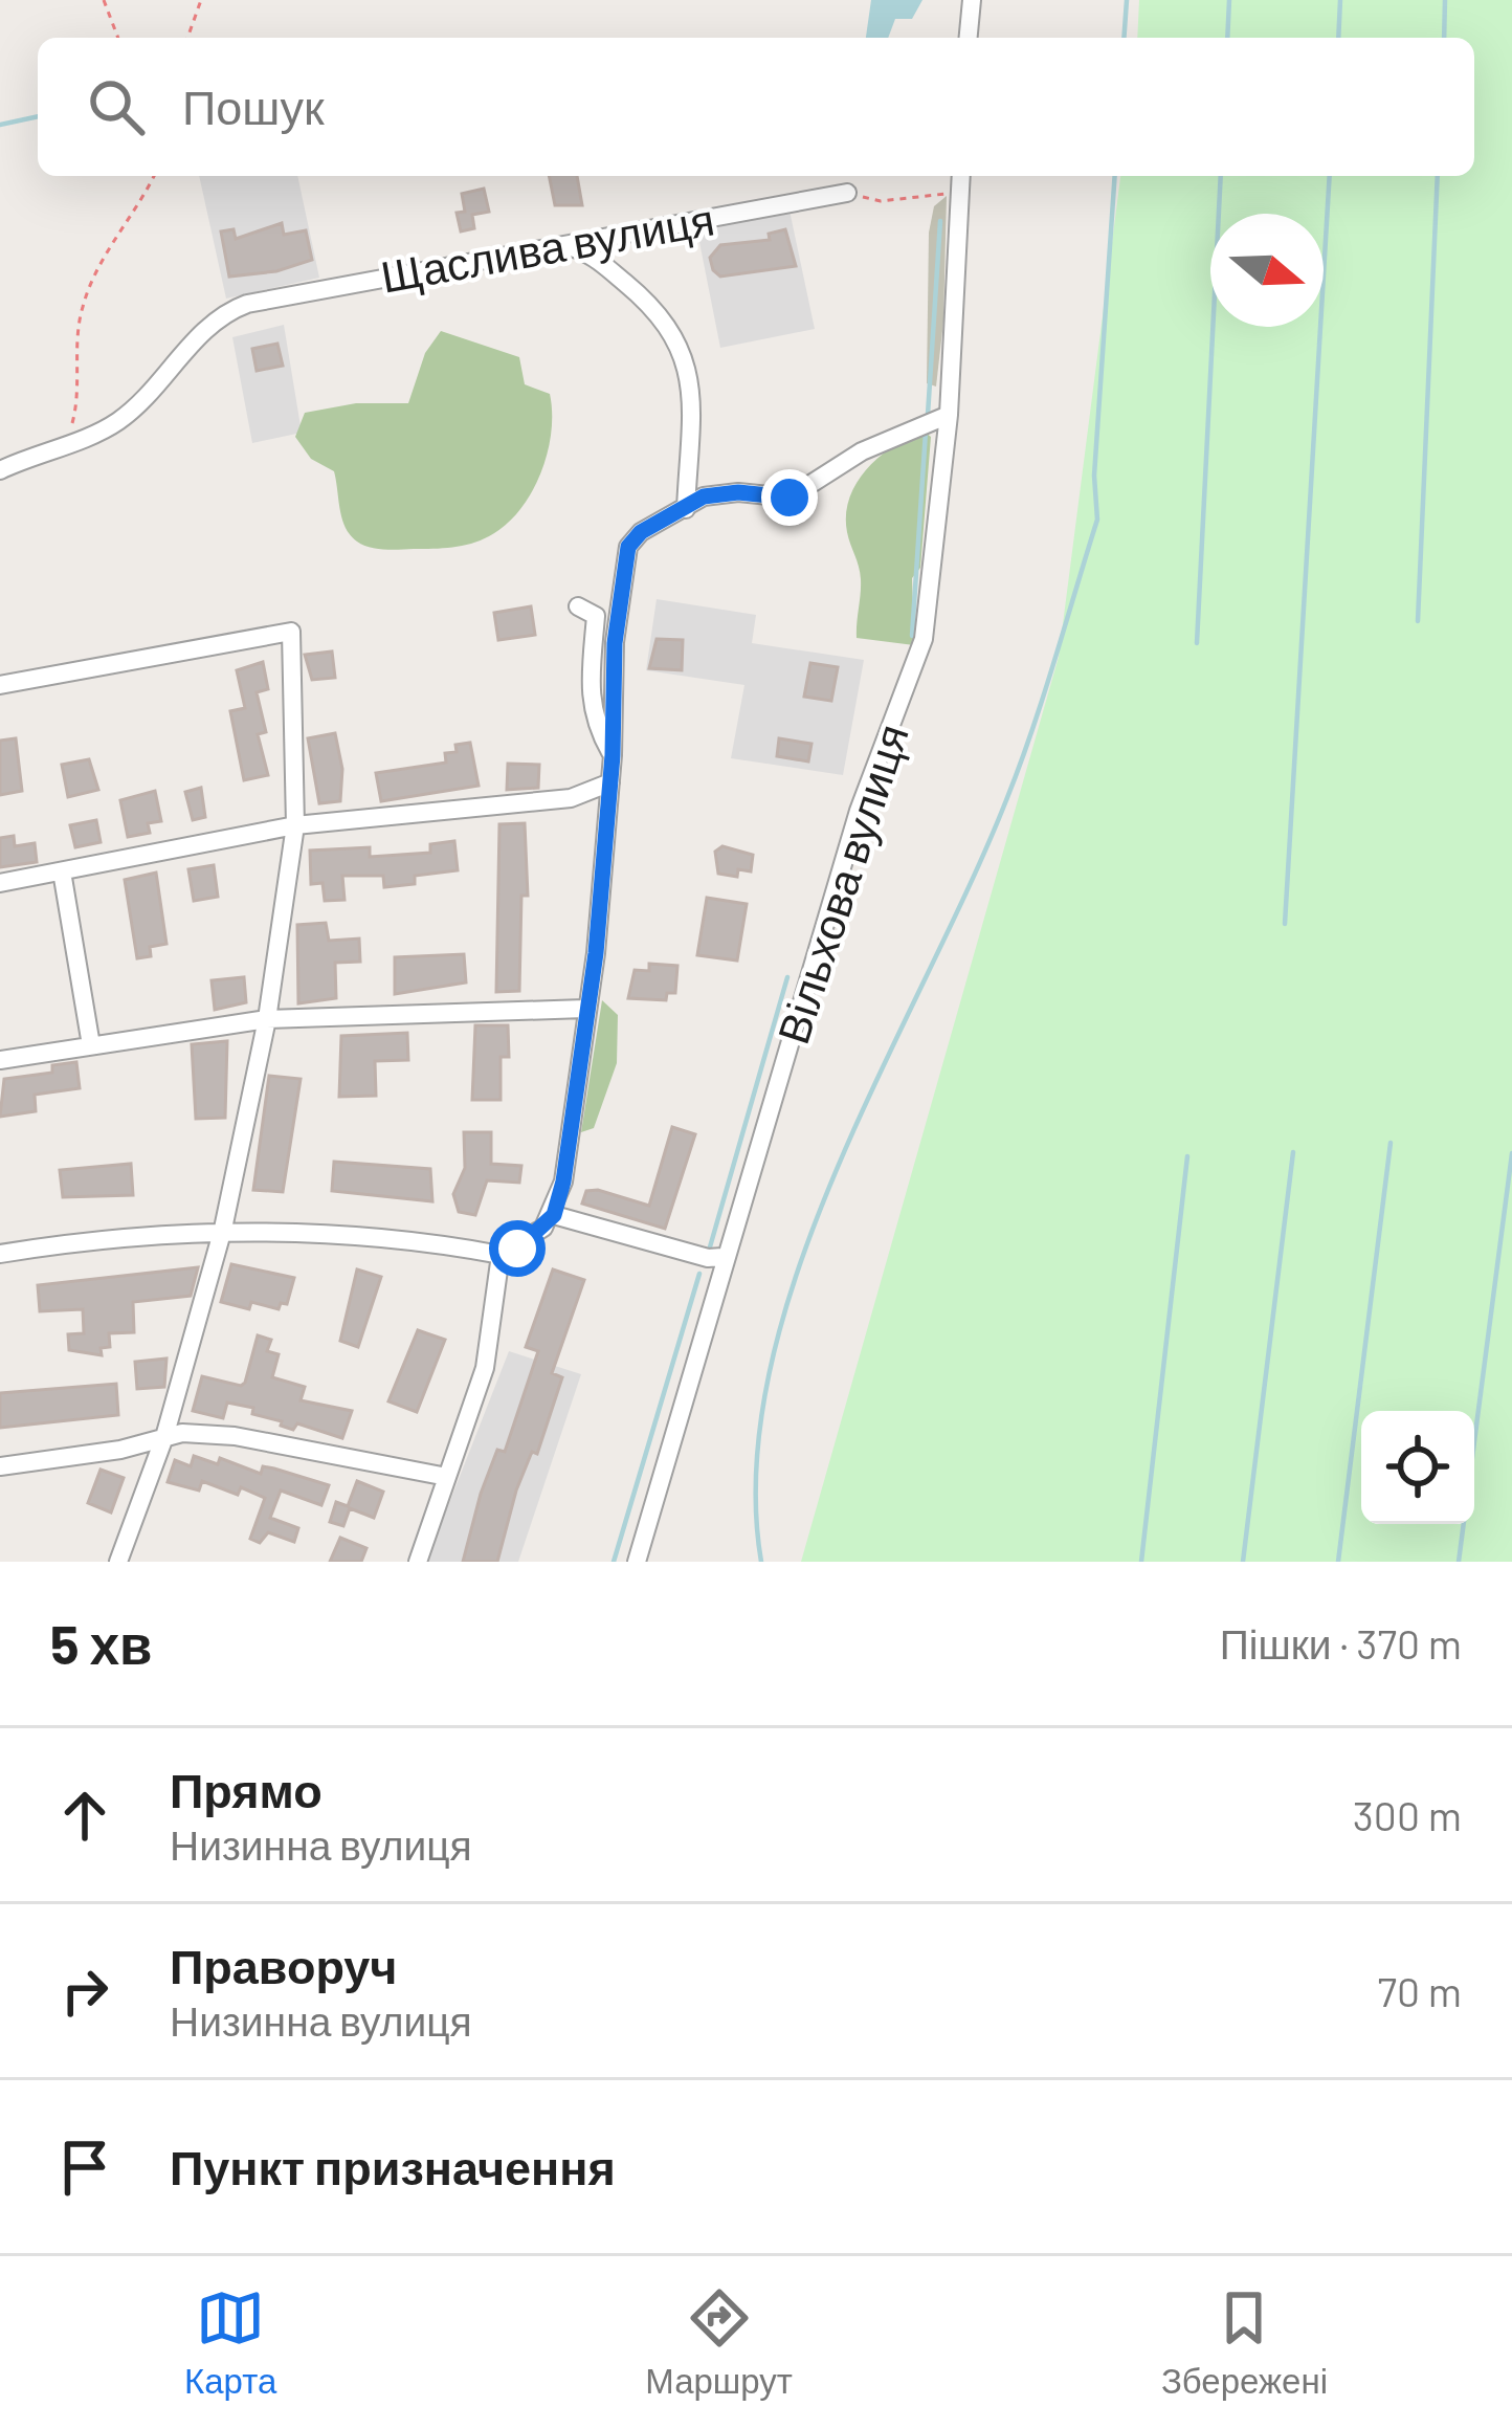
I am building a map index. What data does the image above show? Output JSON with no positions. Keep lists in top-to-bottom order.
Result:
{
  "streets": {
    "street": ["Щаслива вулиця", "Вільхова вулиця"]
  },
  "north": "right",
  "page": {
    "search": "Пошук",
    "heading": ["5 хв", "Пішки · 370 m"],
    "list": [
      ["Прямо", "Низинна вулиця", "300 m"],
      ["Праворуч", "Низинна вулиця", "70 m"],
      "Пункт призначення"
    ],
    "nav": ["Карта", "Маршрут", "Збережені"]
  }
}
